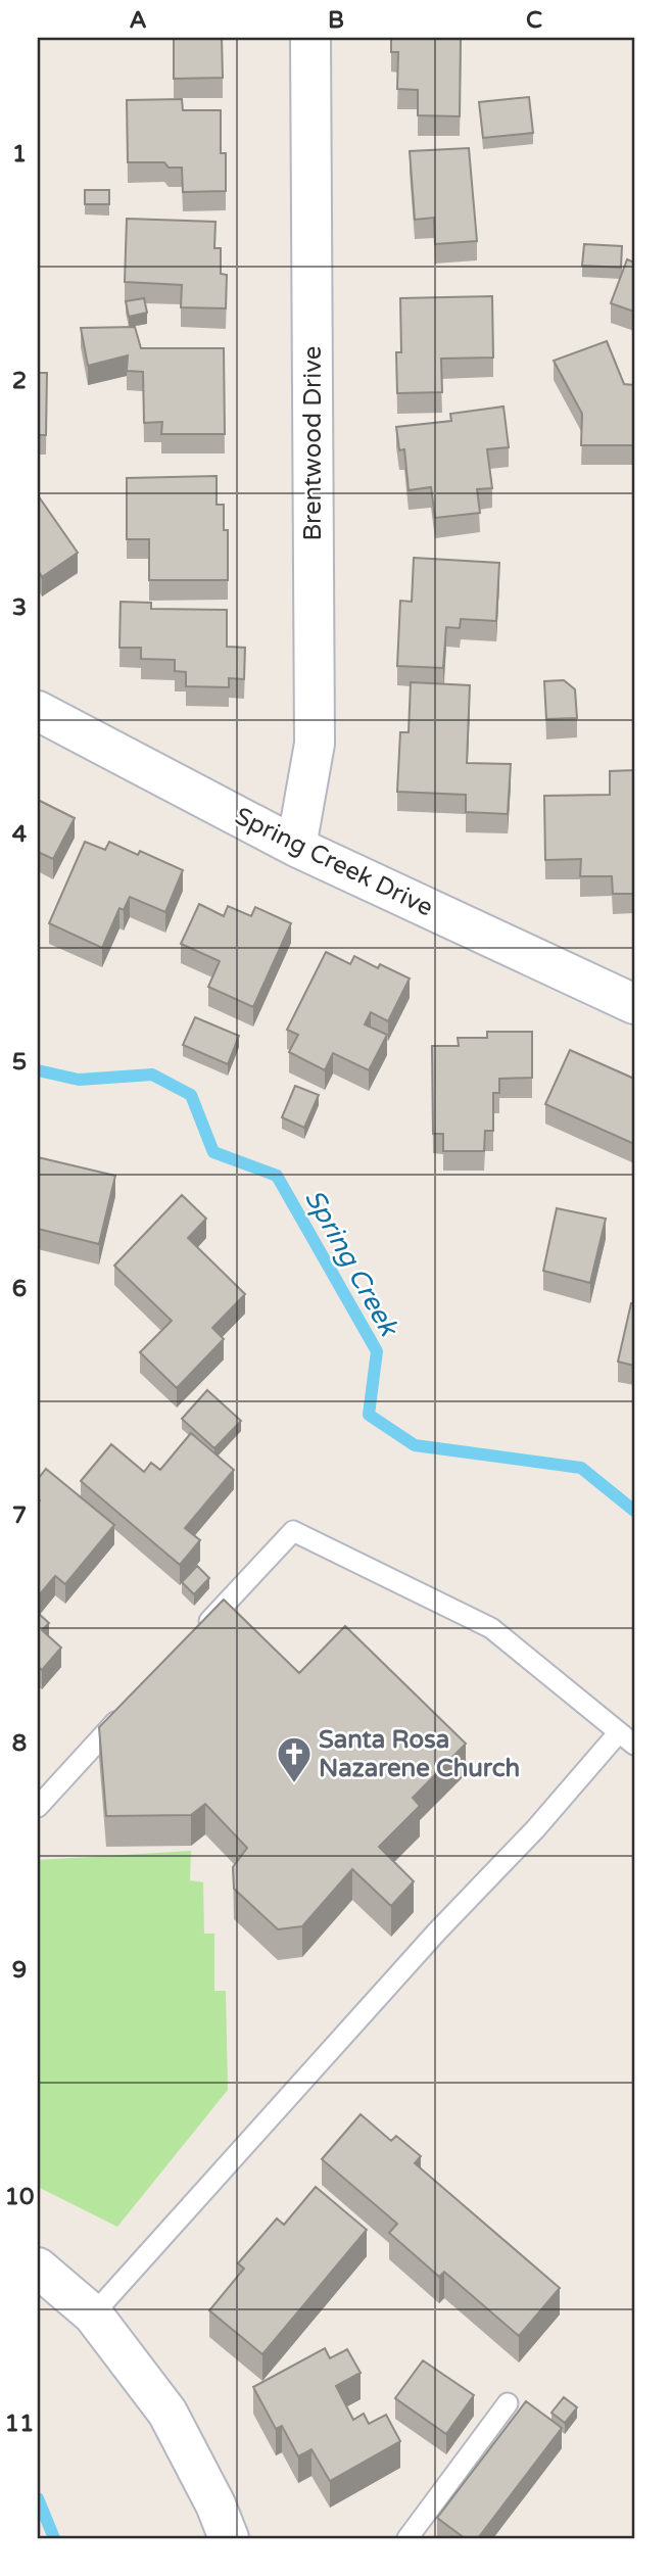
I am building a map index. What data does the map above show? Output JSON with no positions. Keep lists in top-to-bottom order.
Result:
{
  "streets": {
    "street": ["Brentwood Drive", "Spring Creek Drive"]
  },
  "crossings": [
    ["Brentwood Drive", "Spring Creek Drive"]
  ],
  "water": ["Spring Creek"],
  "places": {
    "church": ["Santa Rosa Nazarene Church"]
  },
  "grid": {
    "columns": ["A", "B", "C"],
    "rows": [
      "1",
      "2",
      "3",
      "4",
      "5",
      "6",
      "7",
      "8",
      "9",
      "10",
      "11"
    ]
  }
}
